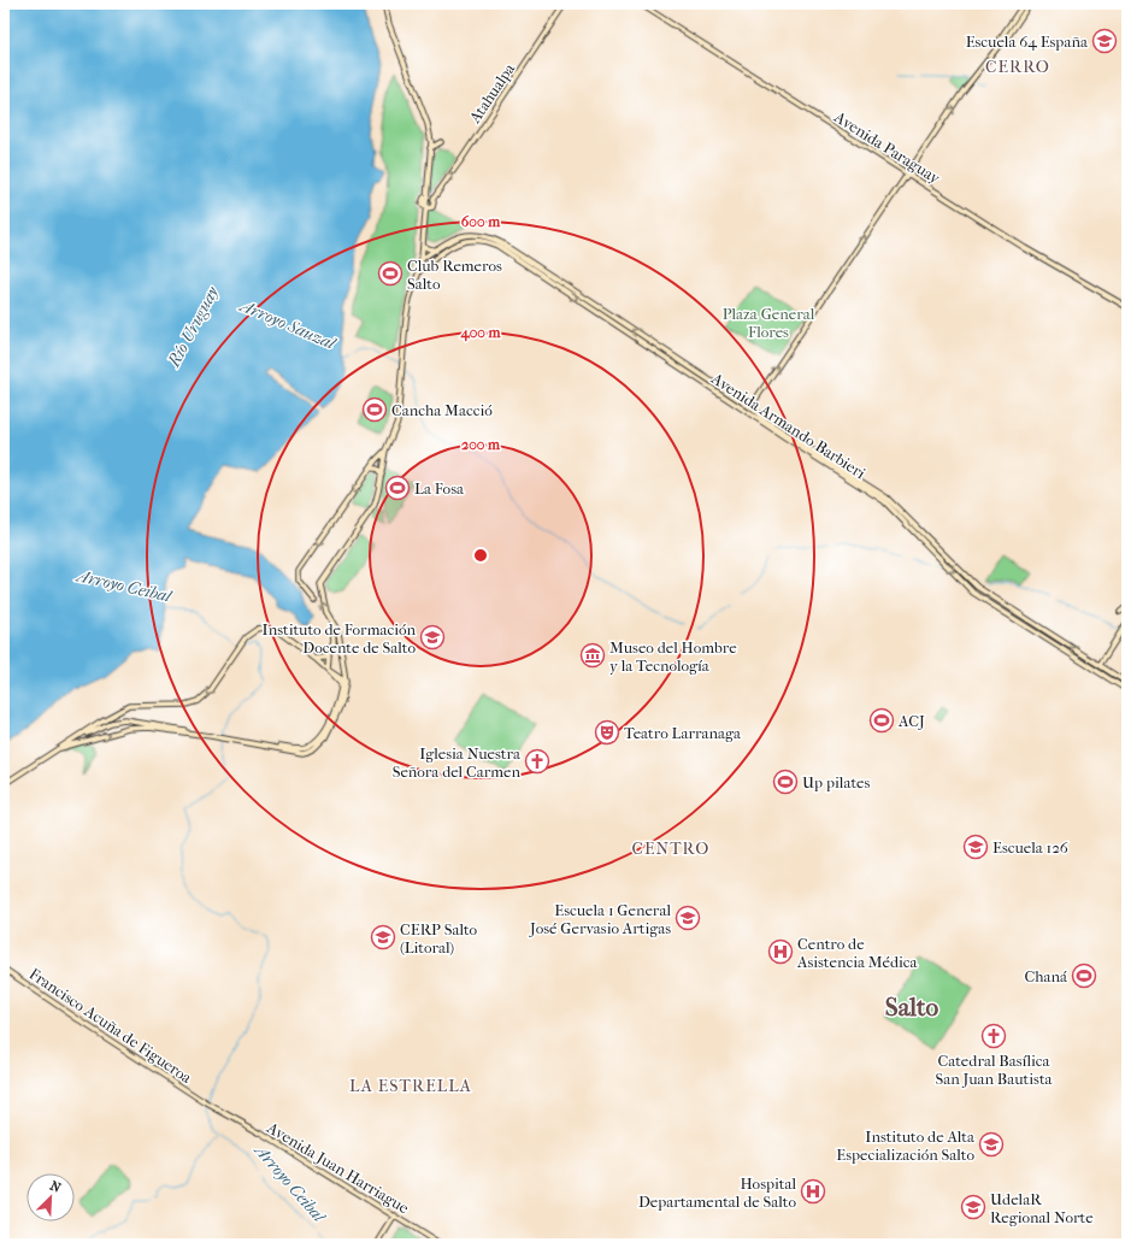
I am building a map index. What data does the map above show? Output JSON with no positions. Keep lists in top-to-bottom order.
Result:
{
  "streets": {
    "street": [
      "Atahualpa",
      "Avenida Paraguay",
      "Avenida Armando Barbieri",
      "Francisco Acuña de Figueroa",
      "Avenida Juan Harriague"
    ]
  },
  "crossings": [
    ["Francisco Acuña de Figueroa", "Avenida Juan Harriague"]
  ],
  "one_way": ["Atahualpa"],
  "districts": [
    "CERRO",
    "CENTRO",
    "Salto",
    "LA ESTRELLA"
  ],
  "water": ["Arroyo Sauzal", "Río Uruguay", "Arroyo Ceibal"],
  "parks": ["Plaza General Flores"],
  "places": {
    "school or university": [
      "Escuela 64 España",
      "Instituto de Formación Docente de Salto",
      "Escuela 126",
      "Escuela 1 General José Gervasio Artigas",
      "CERP Salto (Litoral)",
      "Instituto de Alta Especialización Salto",
      "UdelaR Regional Norte"
    ],
    "sports": [
      "Club Remeros Salto",
      "Cancha Macció",
      "La Fosa",
      "ACJ",
      "Up pilates",
      "Chaná"
    ],
    "museum": ["Museo del Hombre y la Tecnología"],
    "theatre": ["Teatro Larranaga"],
    "church": ["Iglesia Nuestra Señora del Carmen", "Catedral Basílica San Juan Bautista"],
    "hospital": ["Centro de Asistencia Médica", "Hospital Departamental de Salto"]
  },
  "north": "top right",
  "rings": ["600 m", "400 m", "200 m"]
}
